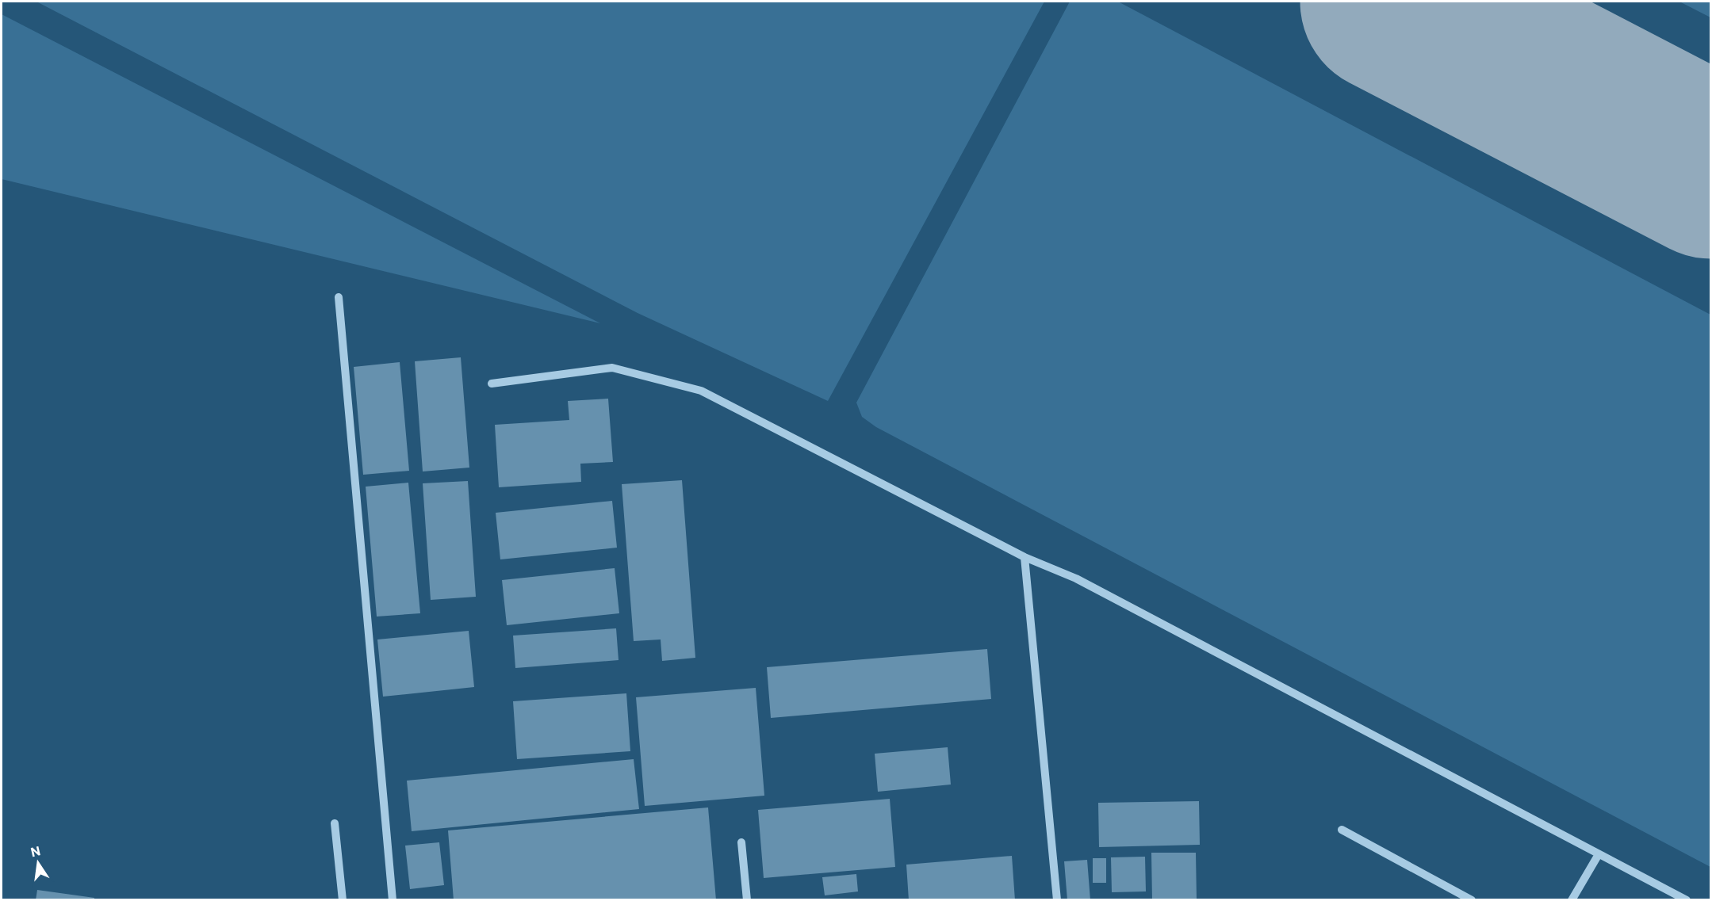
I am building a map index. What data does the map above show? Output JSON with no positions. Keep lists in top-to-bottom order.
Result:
{
  "north": "top"
}
